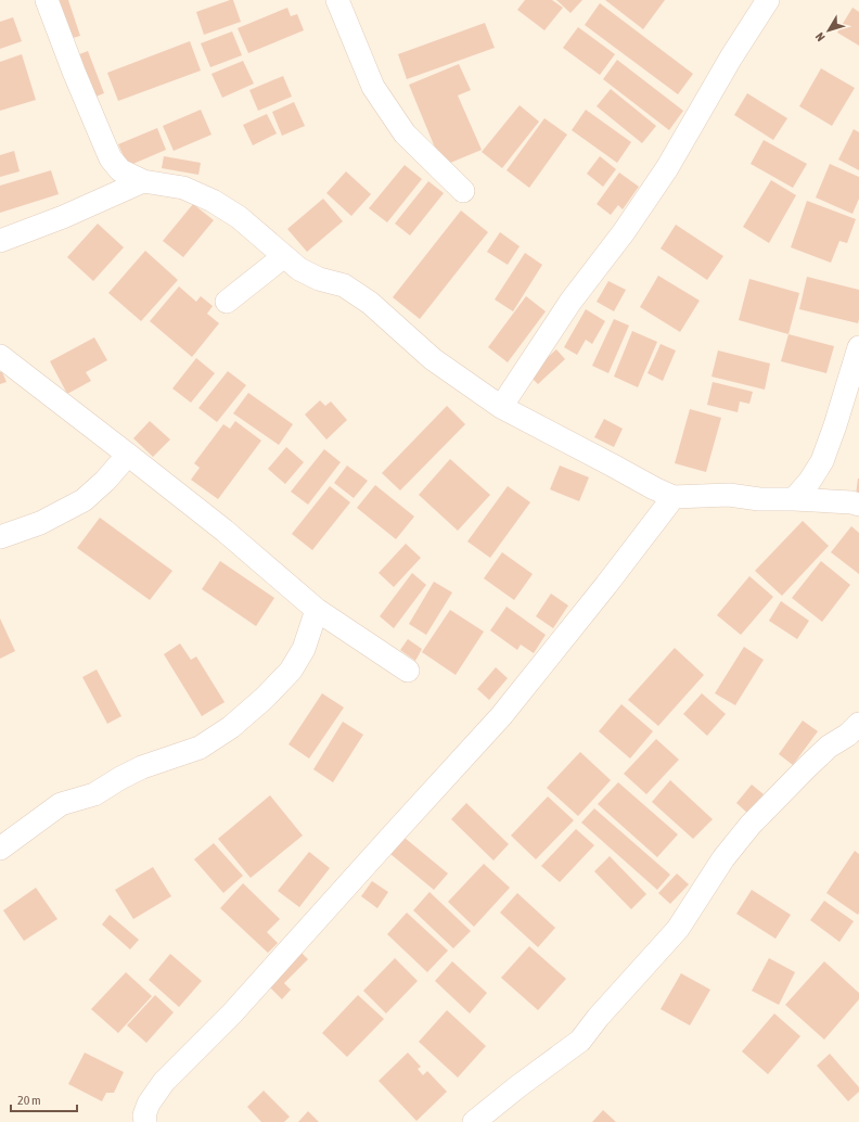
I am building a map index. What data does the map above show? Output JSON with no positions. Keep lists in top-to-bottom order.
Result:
{
  "scale_bar": "20 m",
  "north": "bottom left"
}
